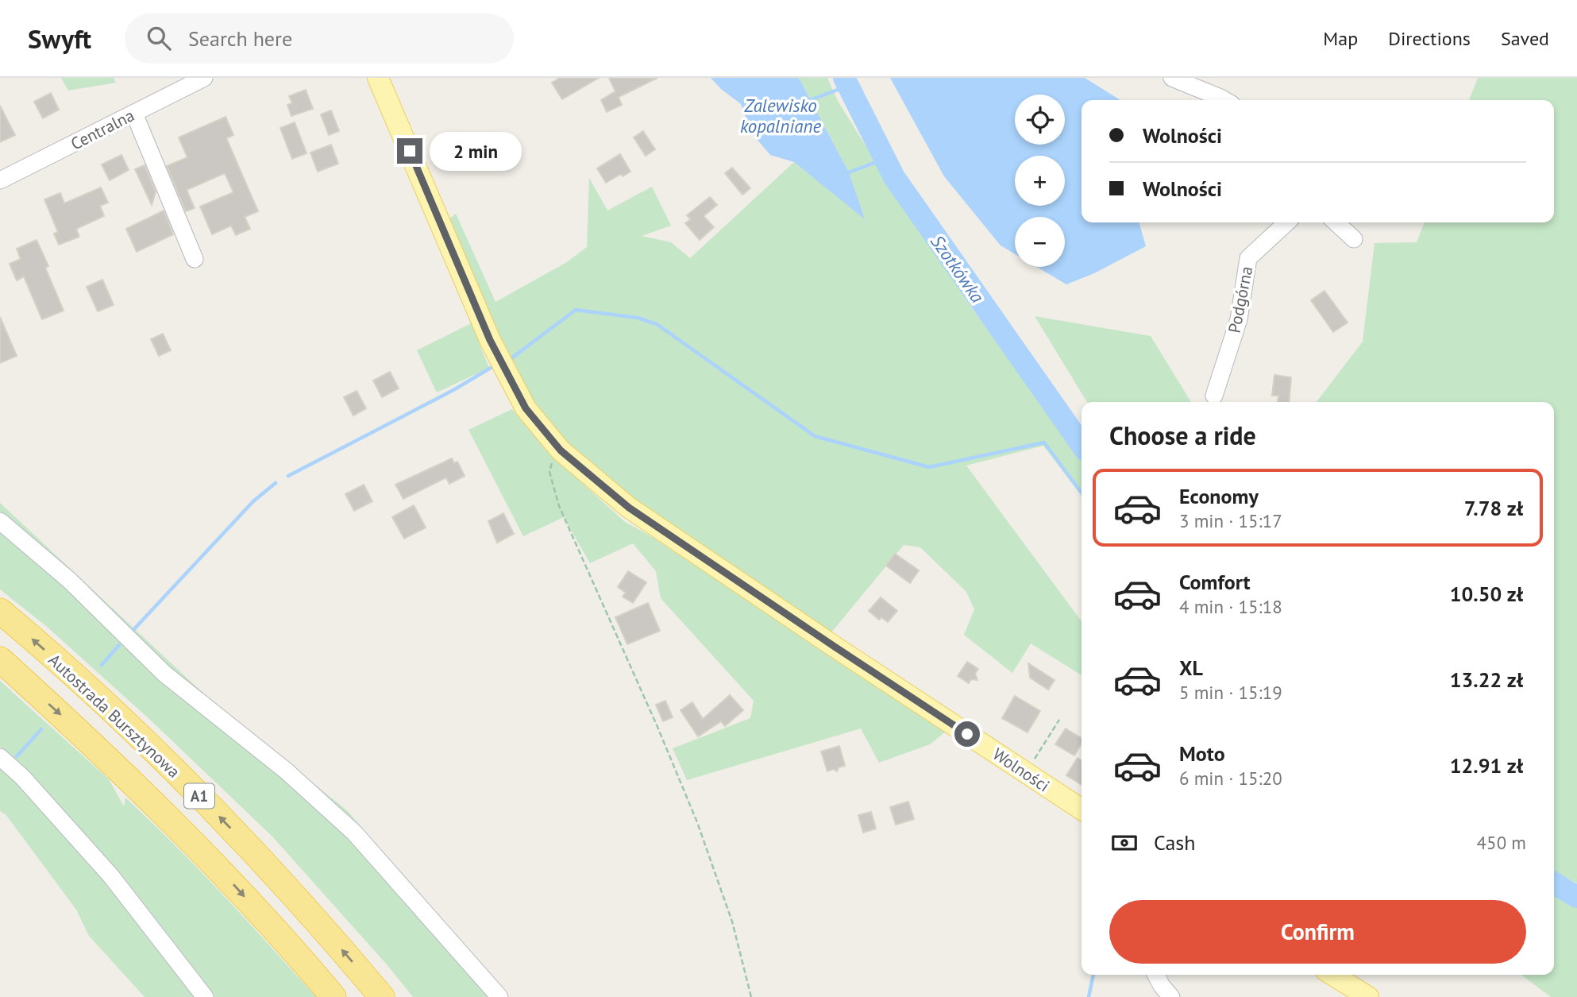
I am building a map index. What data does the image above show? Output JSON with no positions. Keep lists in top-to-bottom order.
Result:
{
  "streets": {
    "highway": ["Autostrada Bursztynowa", "A1"],
    "main road": ["Wolności"],
    "street": ["Centralna", "Podgórna"]
  },
  "water": ["Zalewisko kopalniane", "Szotkówka"],
  "page": {
    "header": "Swyft",
    "search": "Search here",
    "nav": ["Map", "Directions", "Saved"],
    "map_buttons": ["+", "−"],
    "banner": ["Wolności", "Wolności"],
    "bubble": "2 min",
    "heading": "Choose a ride",
    "list": [
      {
        "name": "Economy",
        "note": "3 min · 15:17",
        "value": "7.78 zł"
      },
      {
        "name": "Comfort",
        "note": "4 min · 15:18",
        "value": "10.50 zł"
      },
      {
        "name": "XL",
        "note": "5 min · 15:19",
        "value": "13.22 zł"
      },
      {
        "name": "Moto",
        "note": "6 min · 15:20",
        "value": "12.91 zł"
      }
    ],
    "pay": ["Cash", "450 m"],
    "buttons": "Confirm"
  }
}
